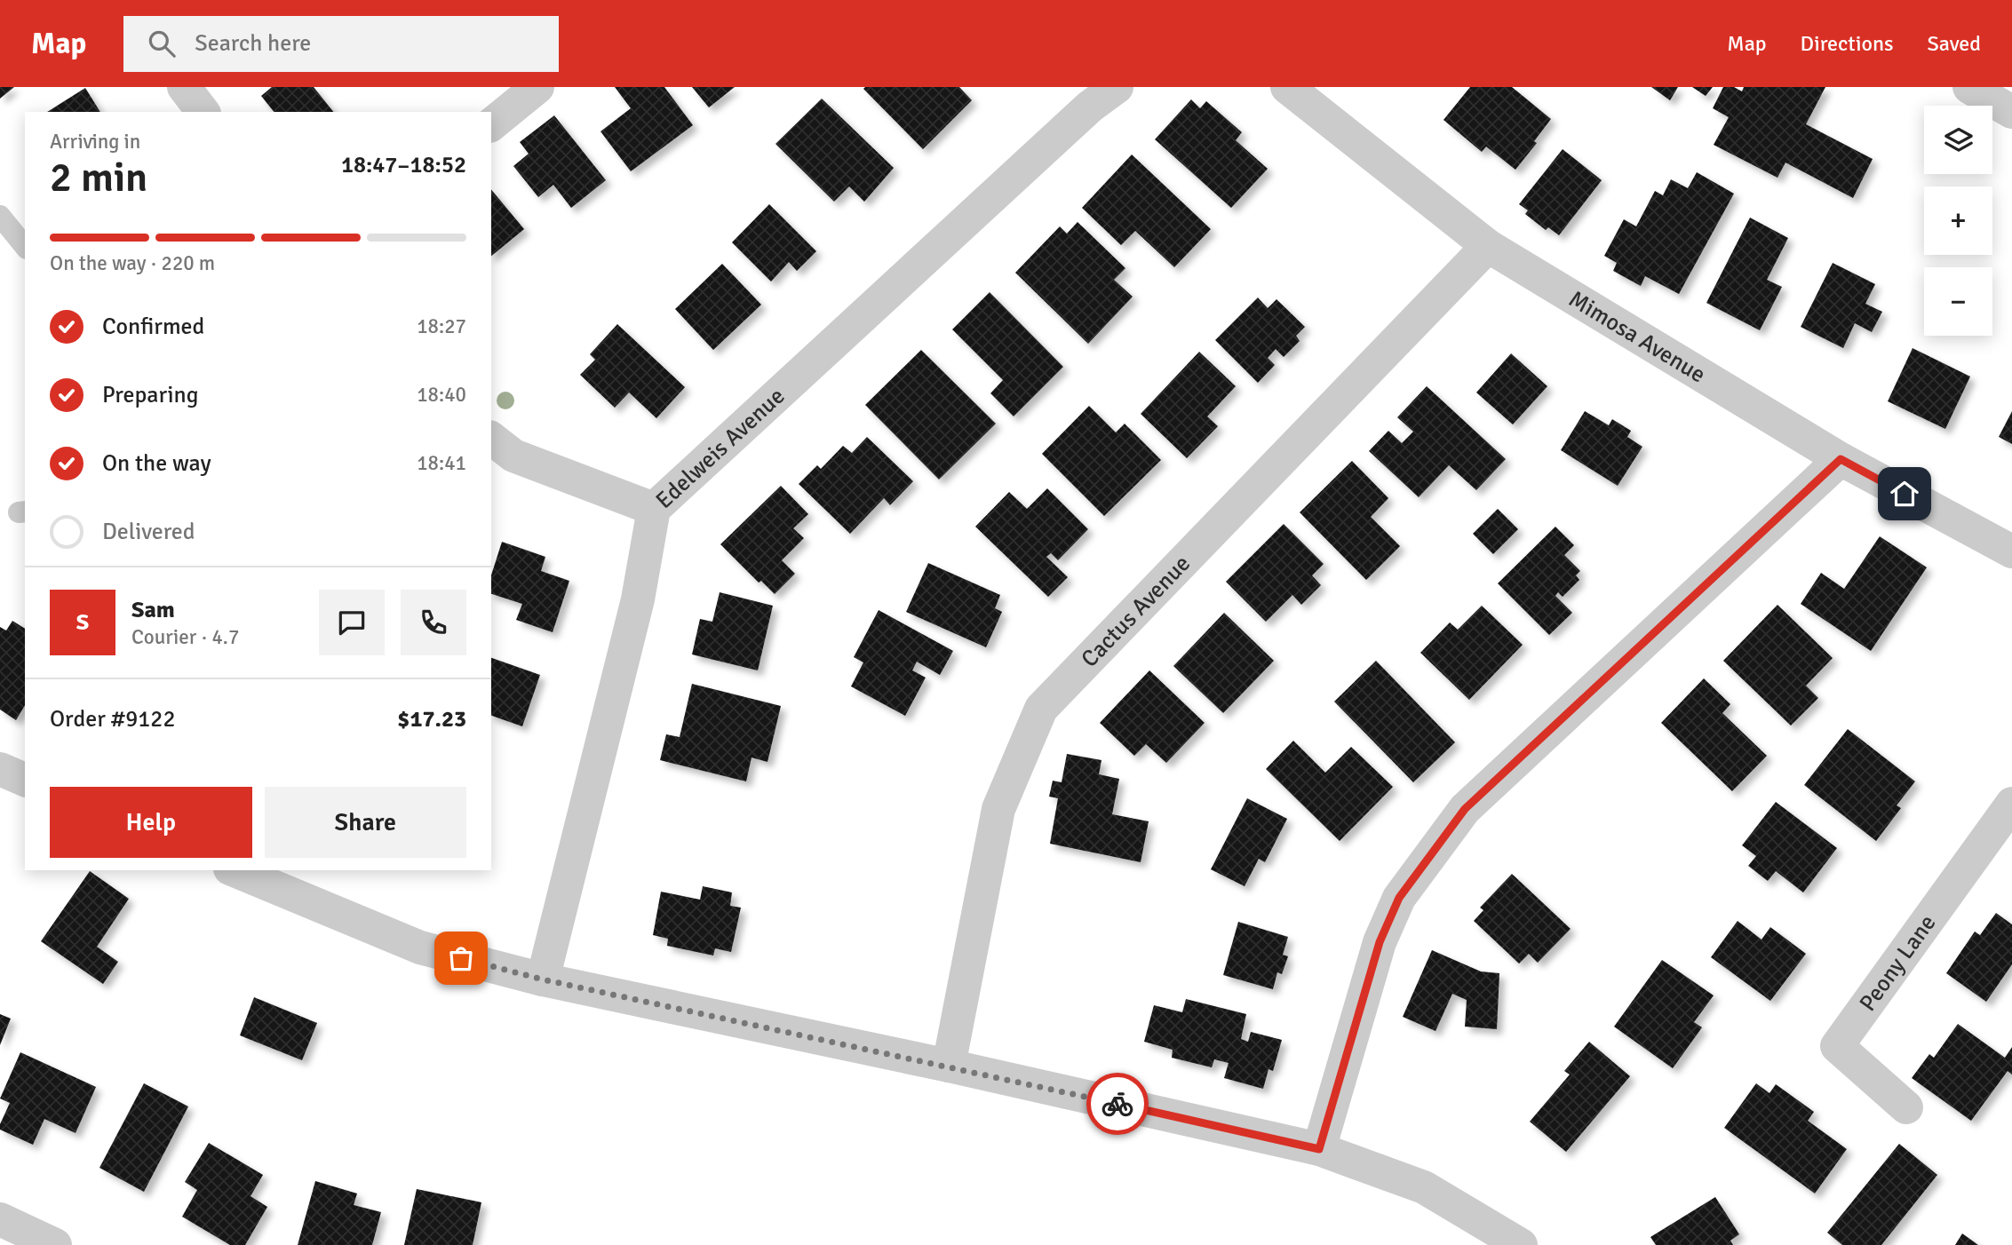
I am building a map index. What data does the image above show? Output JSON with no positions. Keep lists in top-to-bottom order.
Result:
{
  "streets": {
    "street": [
      "Mimosa Avenue",
      "Edelweis Avenue",
      "Cactus Avenue",
      "Peony Lane"
    ]
  },
  "crossings": [
    ["Mimosa Avenue", "Cactus Avenue"]
  ],
  "page": {
    "header": "Map",
    "search": "Search here",
    "nav": ["Map", "Directions", "Saved"],
    "map_buttons": ["+", "−"],
    "heading": ["2 min", "Arriving in", "18:47–18:52"],
    "panel": [
      "Sam",
      "Courier · 4.7",
      "Order #9122",
      "$17.23"
    ],
    "bar": "On the way · 220 m",
    "list": [
      ["Confirmed", "18:27"],
      ["Preparing", "18:40"],
      ["On the way", "18:41"],
      "Delivered"
    ],
    "round": "S",
    "buttons": ["Help", "Share"]
  }
}
